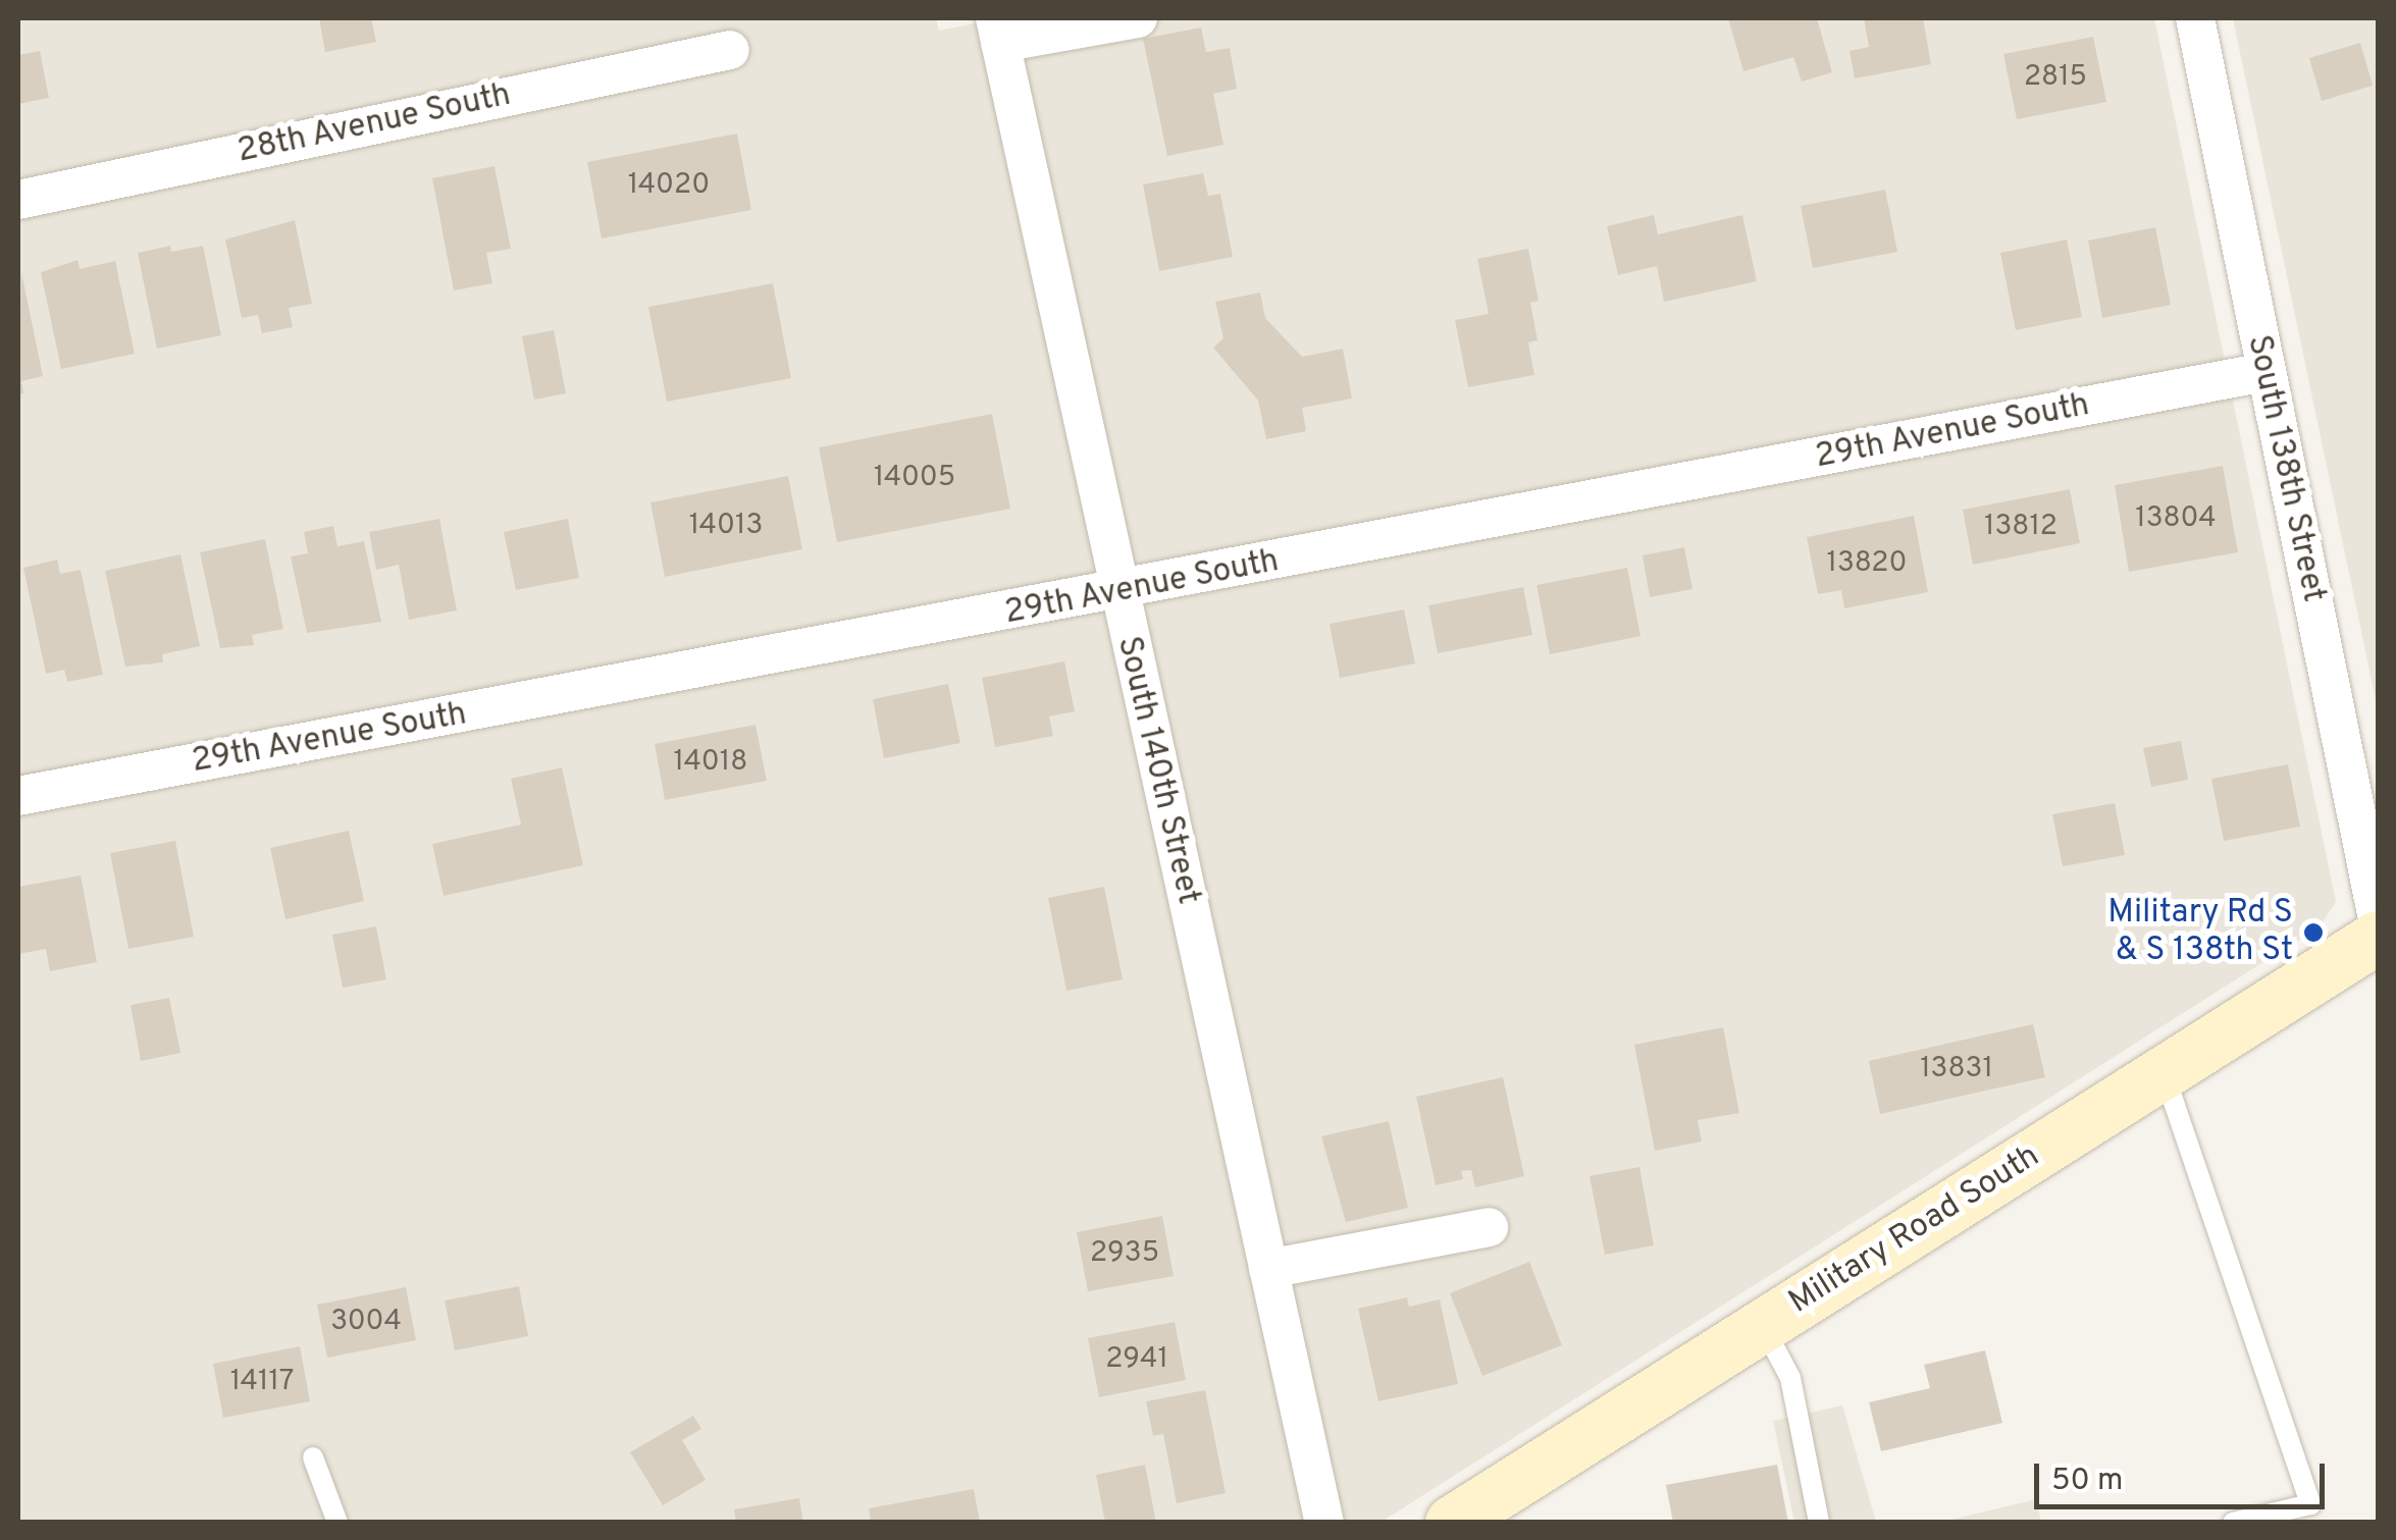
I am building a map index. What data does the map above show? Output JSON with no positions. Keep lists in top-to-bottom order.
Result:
{
  "streets": {
    "street": [
      "28th Avenue South",
      "29th Avenue South",
      "South 138th Street",
      "South 140th Street",
      "Military Road South"
    ]
  },
  "crossings": [
    ["29th Avenue South", "South 138th Street"],
    ["29th Avenue South", "South 140th Street"]
  ],
  "places": ["Military Rd S & S 138th St"],
  "house_numbers": [
    "2815",
    "14020",
    "14005",
    "13804",
    "14013",
    "13812",
    "13820",
    "14018",
    "13831",
    "2935",
    "3004",
    "2941",
    "14117"
  ],
  "scale_bar": "50 m"
}
